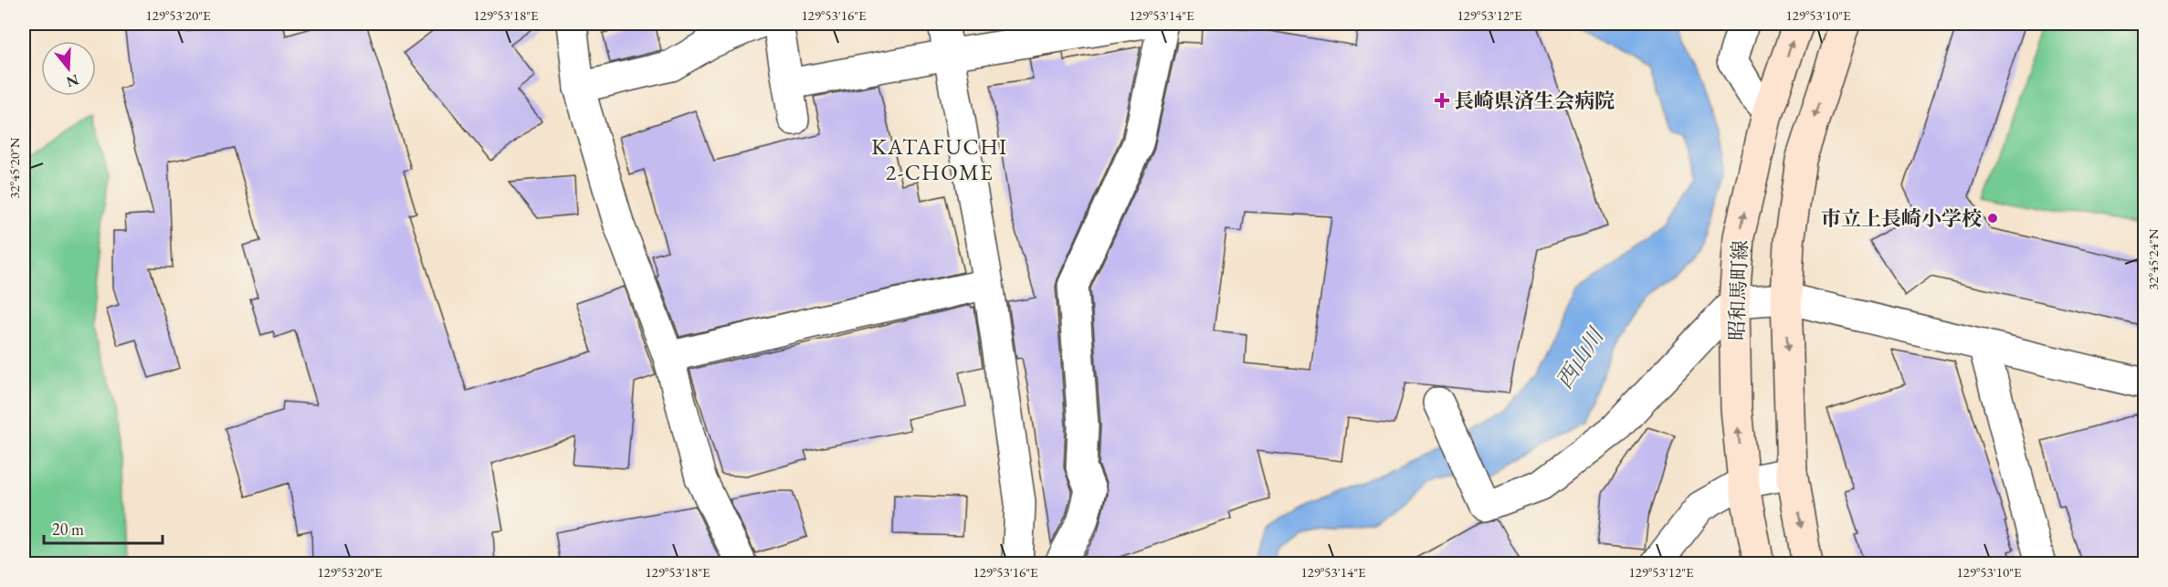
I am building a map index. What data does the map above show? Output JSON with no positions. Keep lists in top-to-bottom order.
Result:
{
  "streets": {
    "main road": ["昭和馬町線"]
  },
  "districts": ["KATAFUCHI 2-CHOME"],
  "water": ["西山川"],
  "places": {
    "health": ["長崎県済生会病院"],
    "other": ["市立上長崎小学校"]
  },
  "scale_bar": "20 m",
  "north": "bottom",
  "coordinates": [
    "129°53'20\"E",
    "129°53'18\"E",
    "129°53'16\"E",
    "129°53'14\"E",
    "129°53'12\"E",
    "129°53'10\"E",
    "32°45'20\"N",
    "32°45'24\"N"
  ]
}
